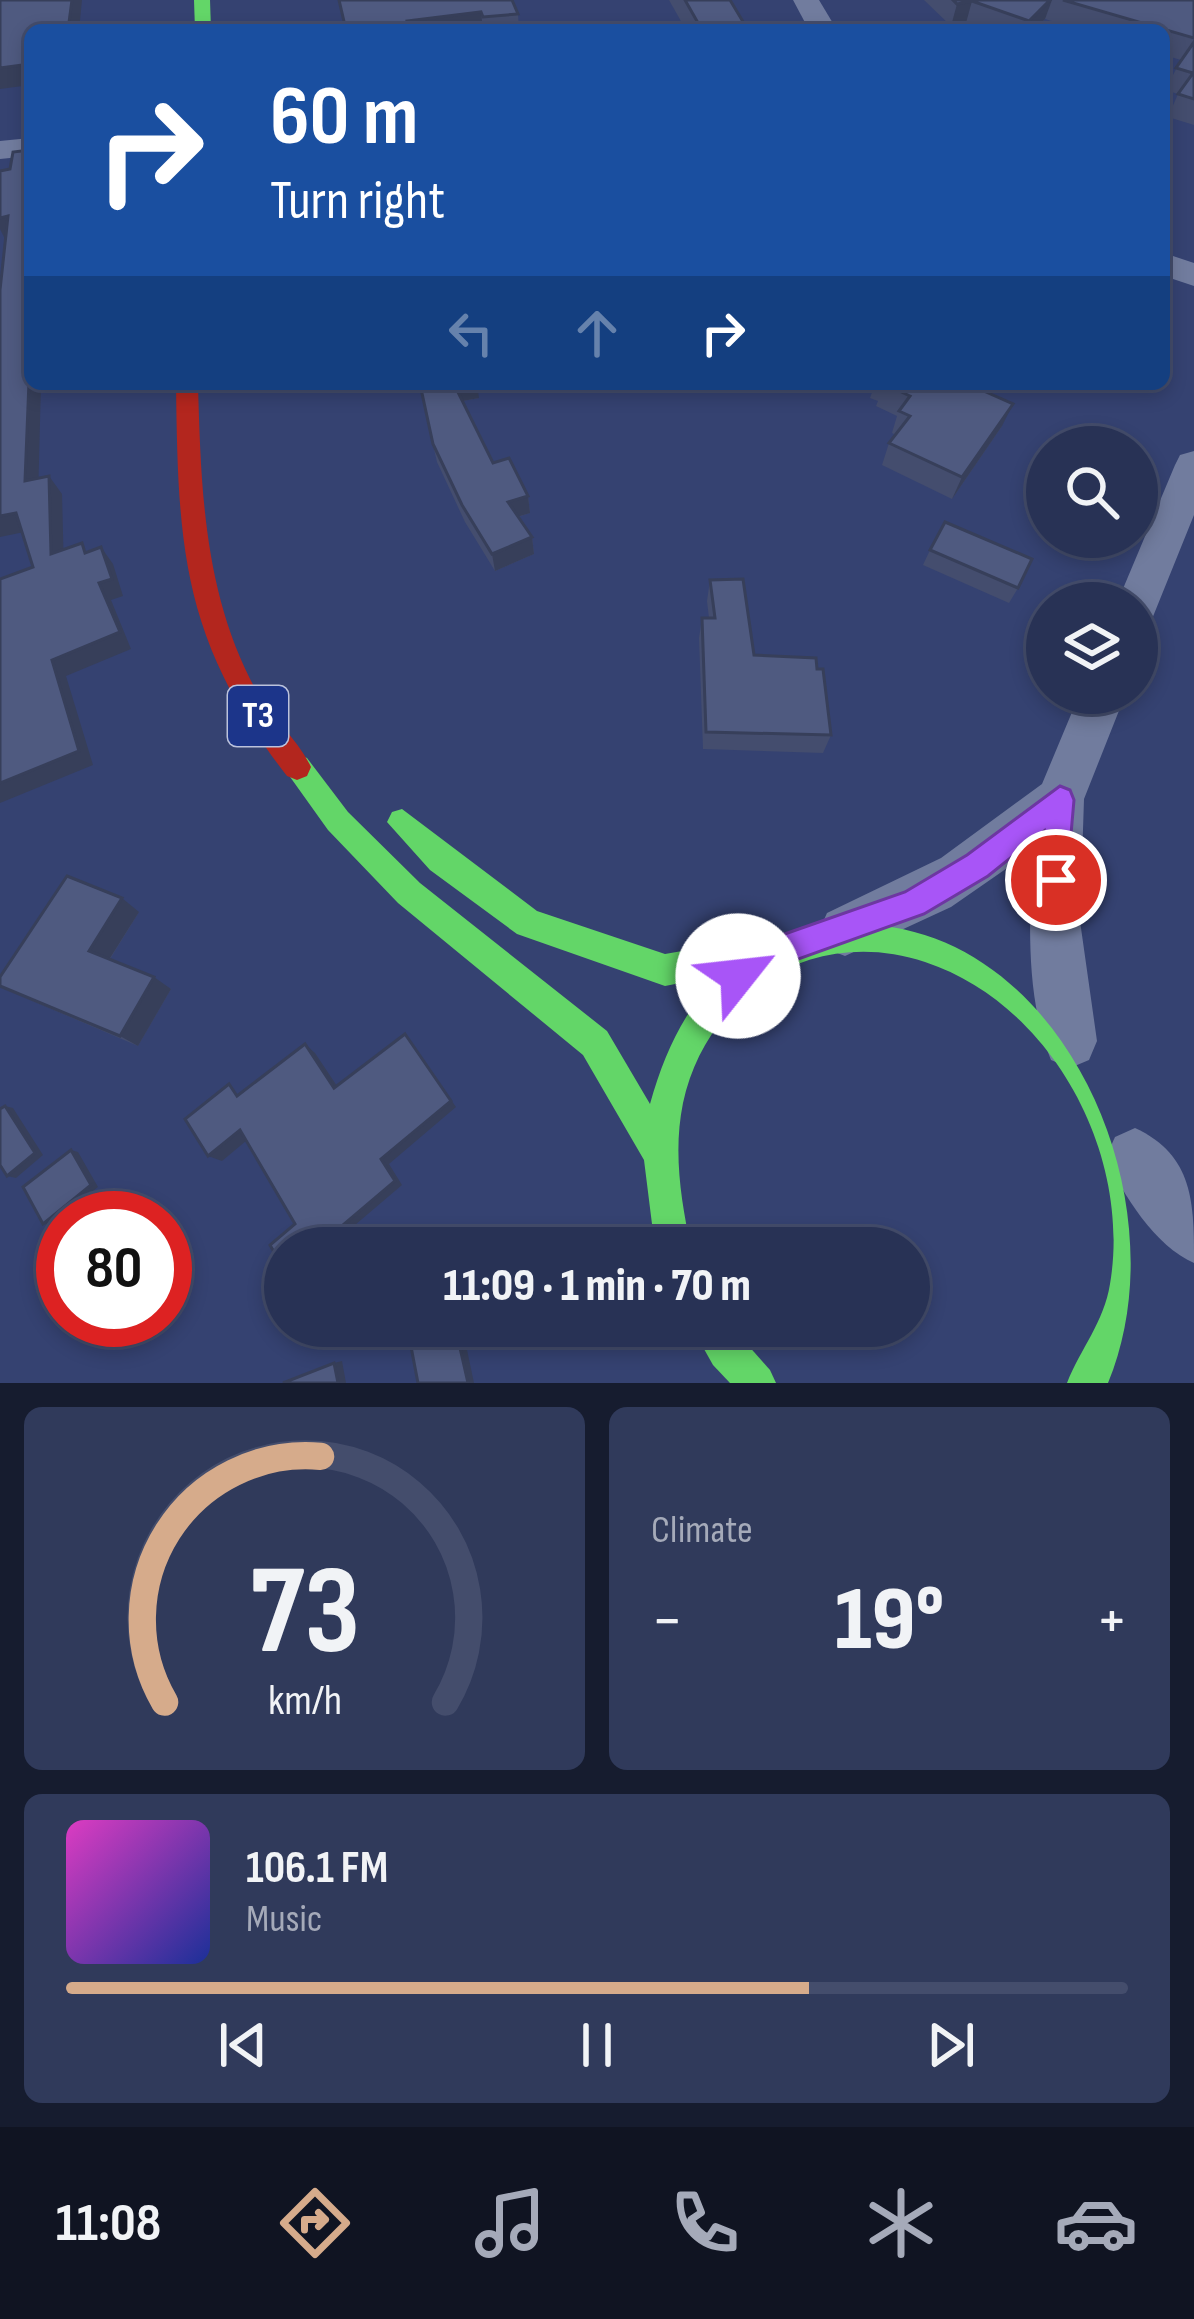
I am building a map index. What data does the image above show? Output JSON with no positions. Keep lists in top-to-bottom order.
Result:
{
  "streets": {
    "highway": ["T3"]
  },
  "page": {
    "turn": ["60 m", "Turn right"],
    "limit": "80",
    "trip": "11:09 · 1 min · 70 m",
    "tile": "Climate",
    "heat": ["−", "19°", "+"],
    "song": ["106.1 FM", "Music"],
    "tabs": "11:08",
    "gauge": ["73", "km/h"]
  }
}
